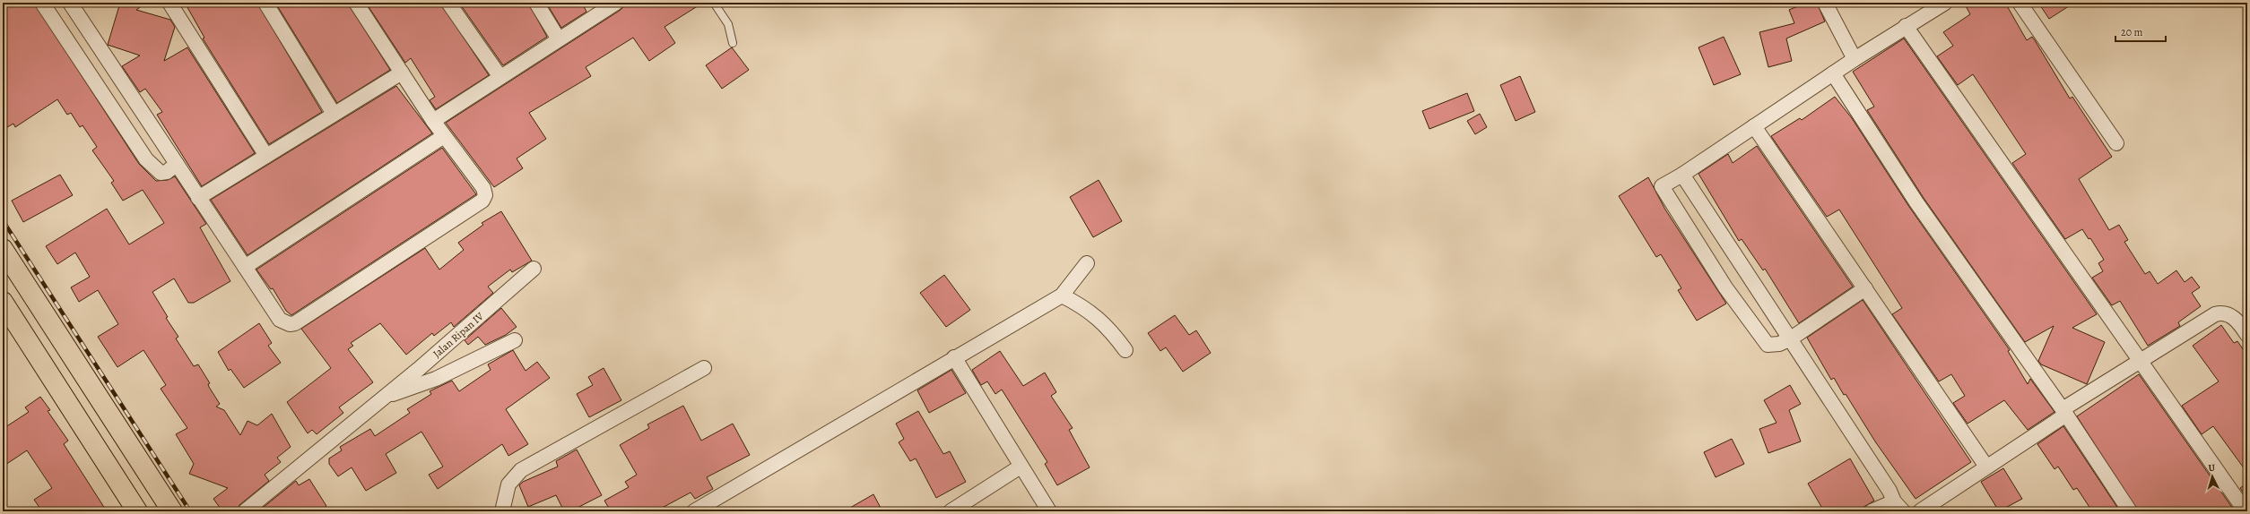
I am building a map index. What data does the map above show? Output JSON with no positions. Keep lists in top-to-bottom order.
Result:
{
  "streets": {
    "street": ["Jalan Ripan IV"]
  },
  "scale_bar": "20 m",
  "north": "top"
}
